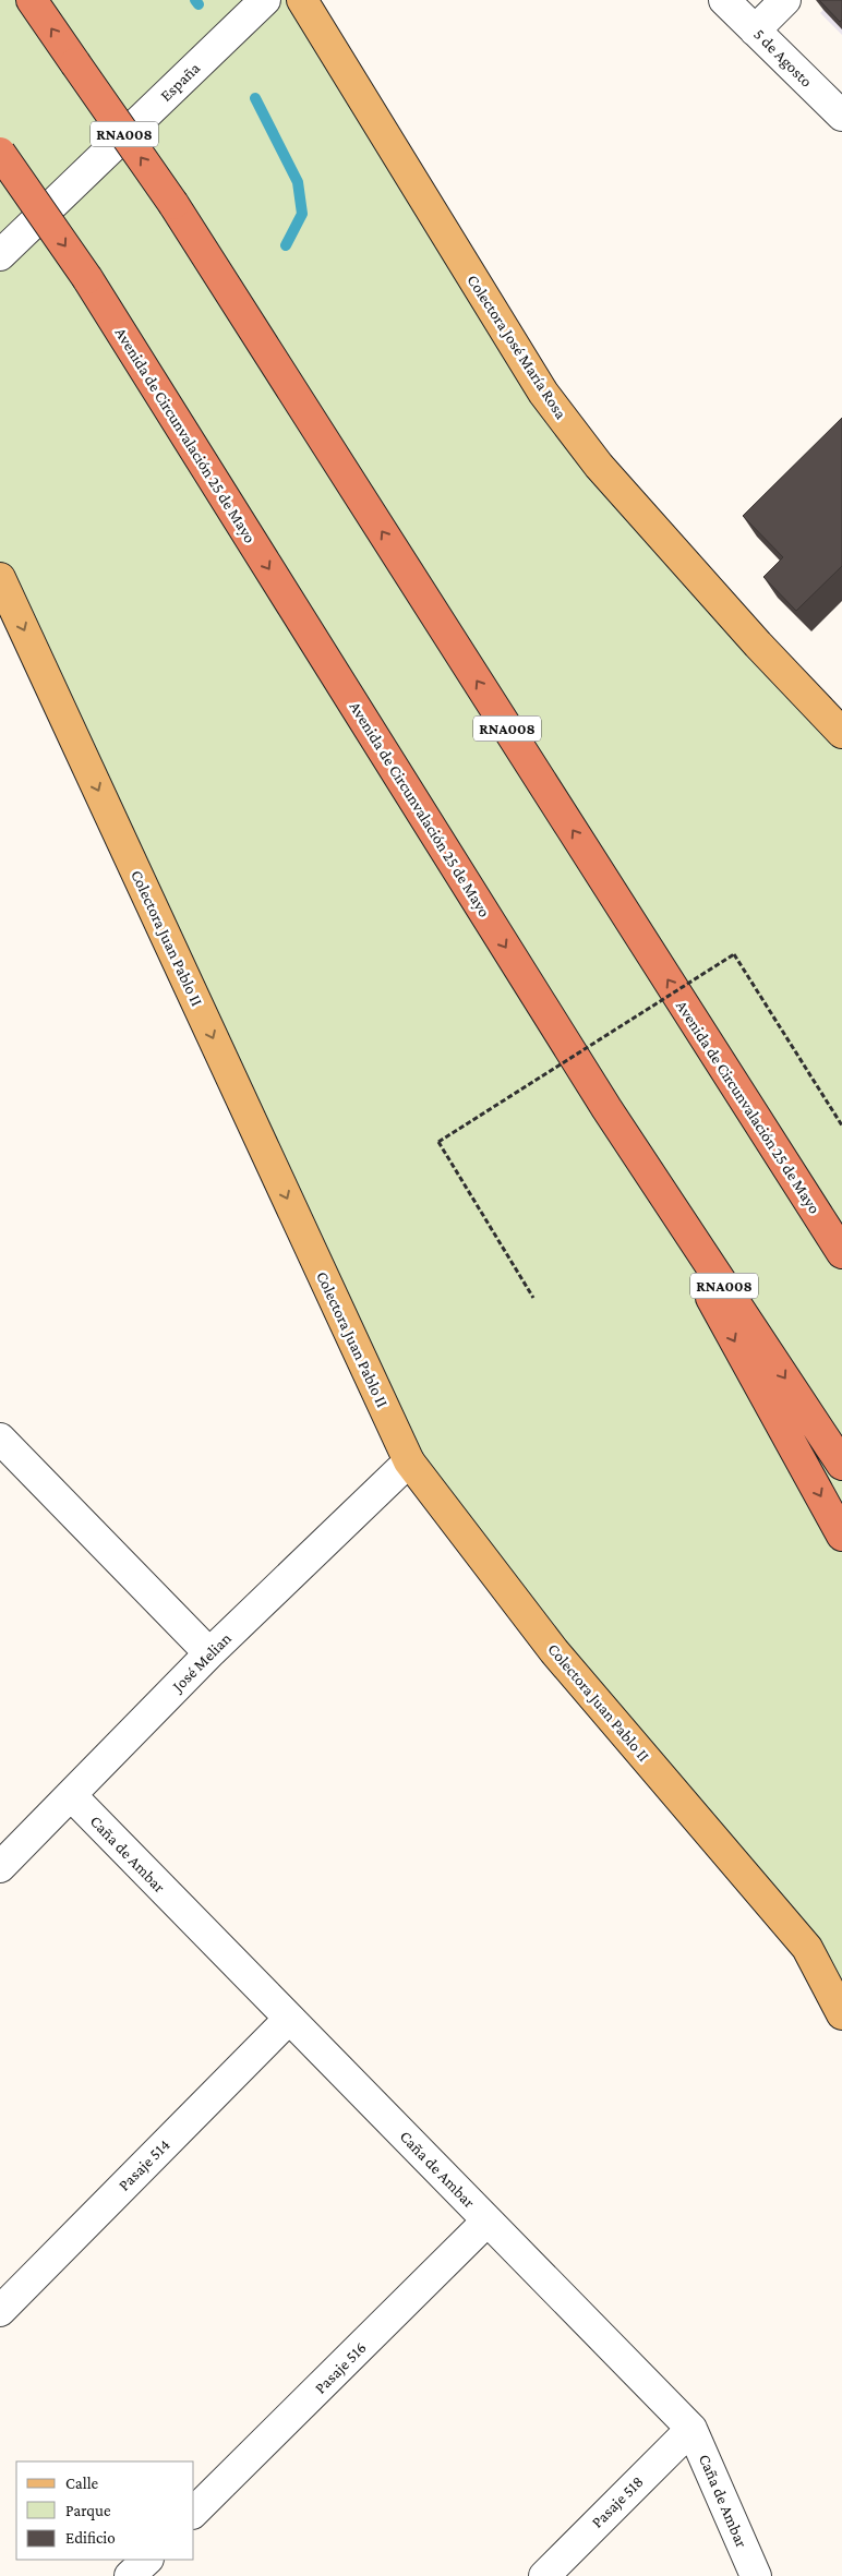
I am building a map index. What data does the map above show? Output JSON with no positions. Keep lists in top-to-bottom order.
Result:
{
  "streets": {
    "highway": ["RNA008", "Avenida de Circunvalación 25 de Mayo"],
    "main road": ["Colectora José María Rosa", "Colectora Juan Pablo II"],
    "street": [
      "5 de Agosto",
      "España",
      "José Melian",
      "Caña de Ambar",
      "Pasaje 514",
      "Pasaje 516",
      "Pasaje 518"
    ]
  },
  "crossings": [
    ["Colectora Juan Pablo II", "José Melian"],
    ["José Melian", "Caña de Ambar"],
    ["Caña de Ambar", "Pasaje 514"],
    ["Caña de Ambar", "Pasaje 516"],
    ["Caña de Ambar", "Pasaje 518"]
  ],
  "one_way": ["Colectora Juan Pablo II"],
  "legend": ["Calle", "Parque", "Edificio"]
}
